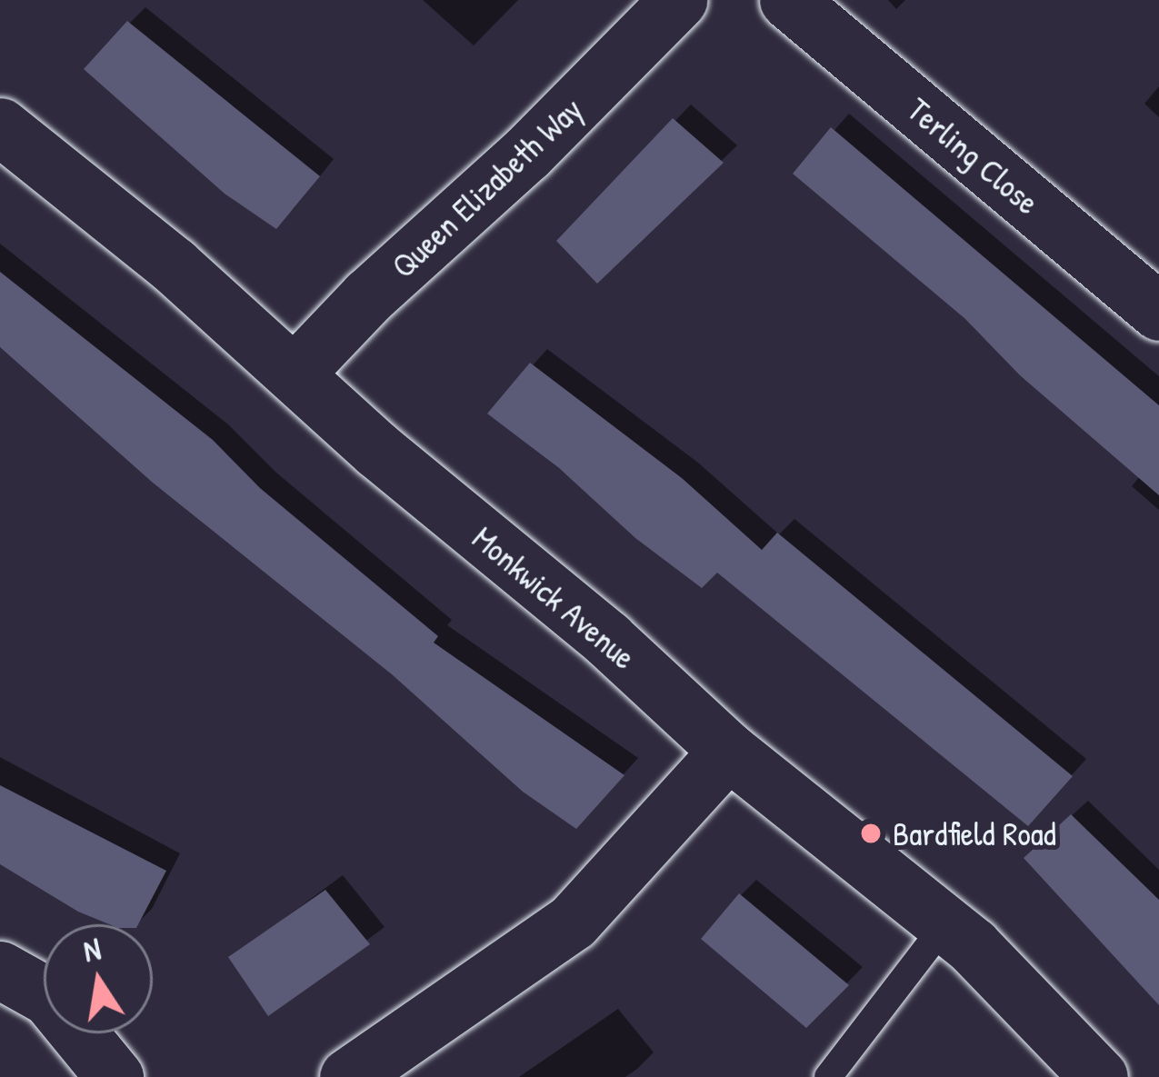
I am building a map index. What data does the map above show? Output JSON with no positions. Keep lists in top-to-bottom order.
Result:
{
  "streets": {
    "street": ["Terling Close", "Queen Elizabeth Way", "Monkwick Avenue"]
  },
  "crossings": [
    ["Queen Elizabeth Way", "Monkwick Avenue"]
  ],
  "places": ["Bardfield Road"],
  "north": "top"
}
